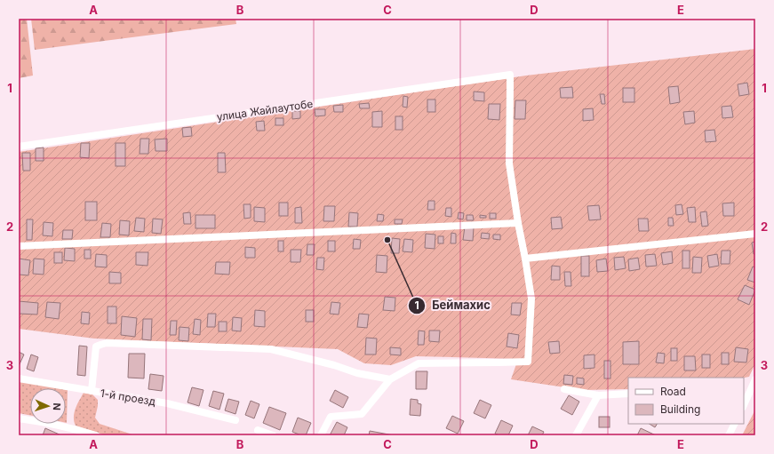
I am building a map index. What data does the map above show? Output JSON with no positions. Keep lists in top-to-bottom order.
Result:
{
  "streets": {
    "street": ["улица Жайлаутобе", "1-й проезд"]
  },
  "places": ["Беймахис"],
  "legend": ["Road", "Building"],
  "north": "right",
  "grid": {
    "columns": [
      "A",
      "B",
      "C",
      "D",
      "E"
    ],
    "rows": ["1", "2", "3"]
  }
}
